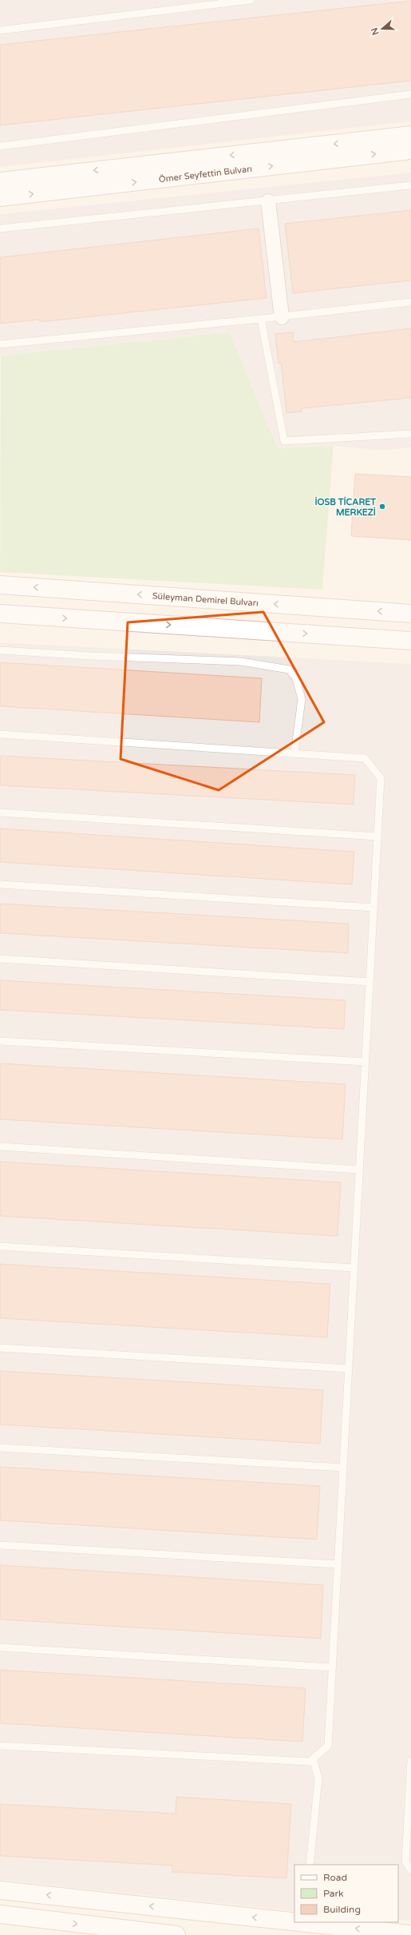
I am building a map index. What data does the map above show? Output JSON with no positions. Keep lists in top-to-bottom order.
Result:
{
  "streets": {
    "street": ["Ömer Seyfettin Bulvarı", "Süleyman Demirel Bulvarı"]
  },
  "places": ["İOSB TİCARET MERKEZİ"],
  "legend": ["Road", "Park", "Building"],
  "north": "left"
}
